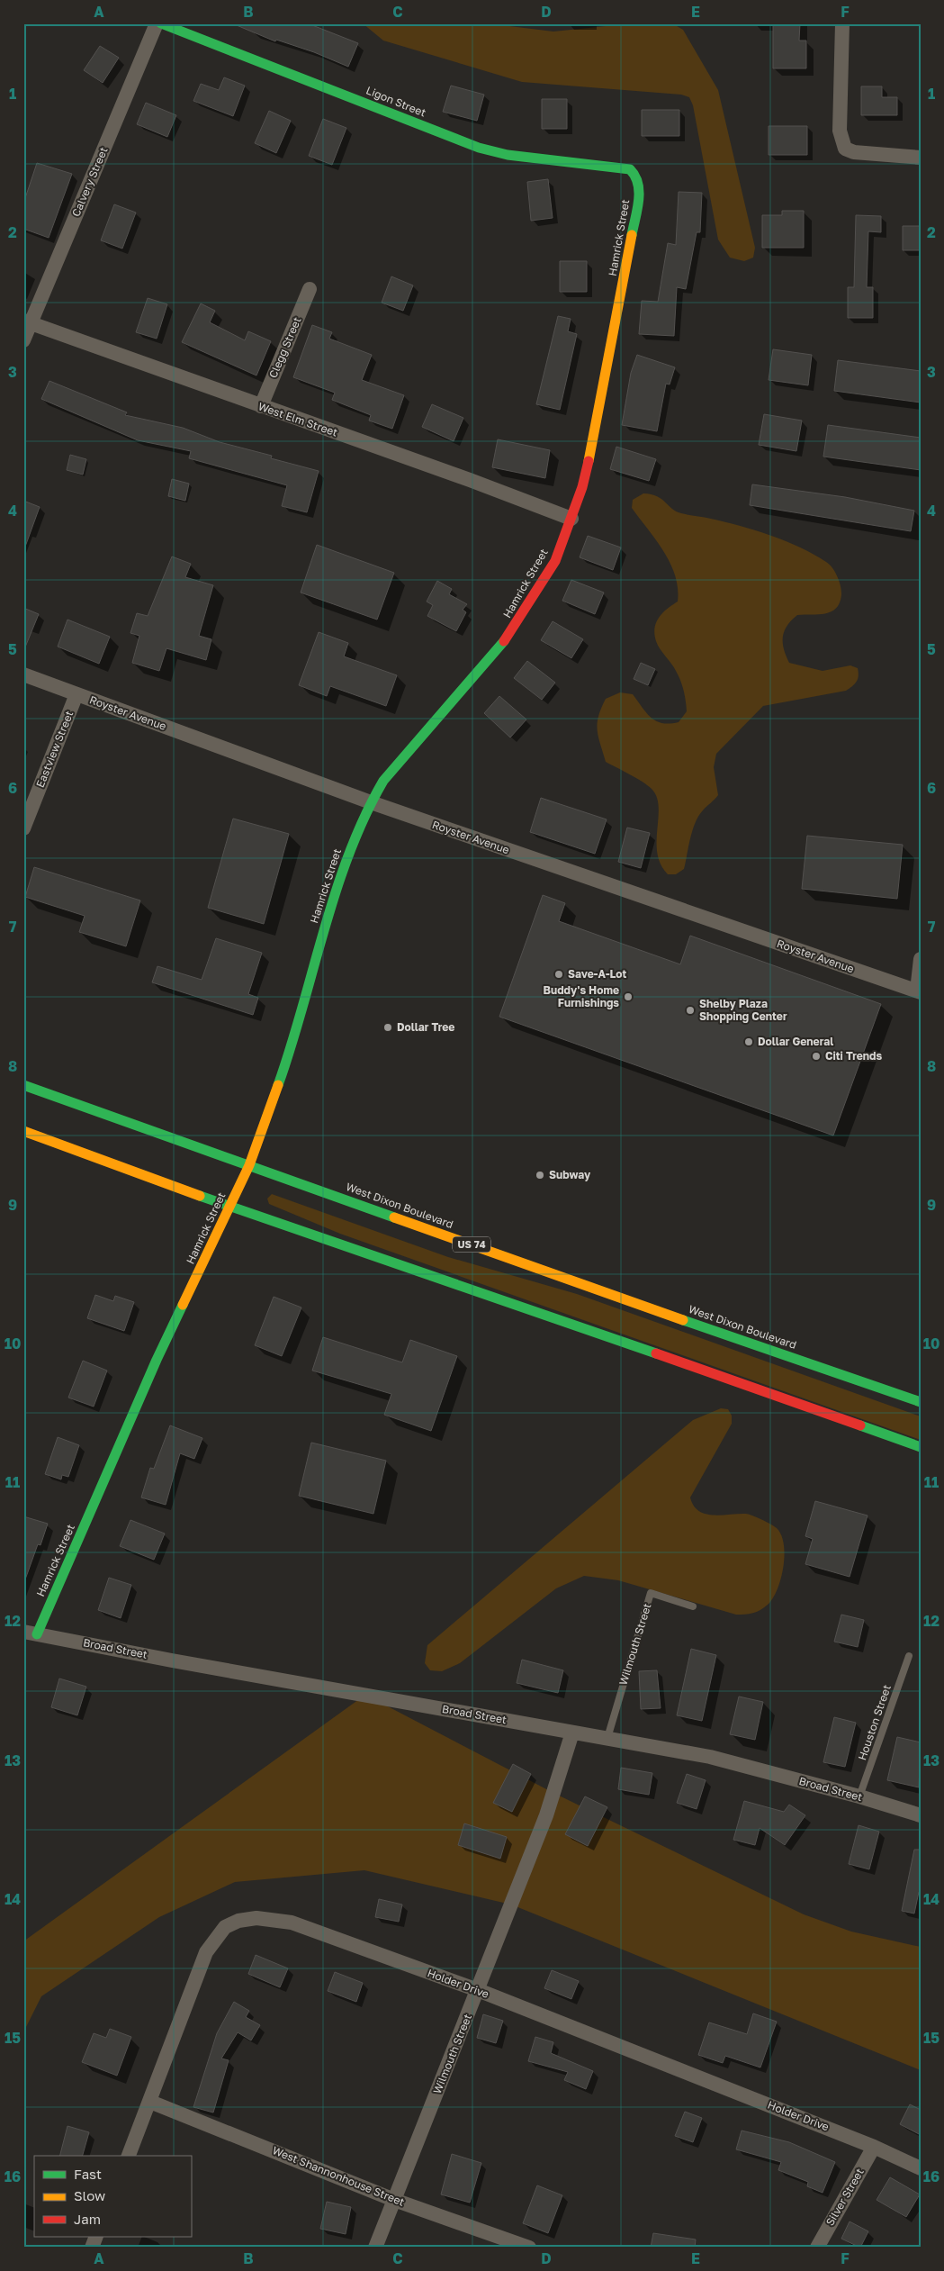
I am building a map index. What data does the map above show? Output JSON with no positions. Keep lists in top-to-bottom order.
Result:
{
  "streets": {
    "main road": [
      "Ligon Street",
      "Hamrick Street",
      "West Dixon Boulevard",
      "US 74"
    ],
    "street": [
      "Calvery Street",
      "Clegg Street",
      "West Elm Street",
      "Royster Avenue",
      "Eastview Street",
      "Wilmouth Street",
      "Broad Street",
      "Holder Drive",
      "West Shannonhouse Street",
      "Silver Street"
    ],
    "lane": ["Houston Street"]
  },
  "crossings": [
    ["Ligon Street", "Hamrick Street"],
    ["Calvery Street", "West Elm Street"],
    ["Hamrick Street", "West Elm Street"],
    ["Hamrick Street", "Royster Avenue"],
    ["Hamrick Street", "West Dixon Boulevard"],
    ["Hamrick Street", "Broad Street"],
    ["Clegg Street", "West Elm Street"],
    ["Royster Avenue", "Eastview Street"],
    ["Wilmouth Street", "Broad Street"],
    ["Wilmouth Street", "Holder Drive"],
    ["Wilmouth Street", "West Shannonhouse Street"],
    ["Broad Street", "Houston Street"],
    ["Holder Drive", "West Shannonhouse Street"],
    ["Holder Drive", "Silver Street"]
  ],
  "places": [
    "Save-A-Lot",
    "Buddy's Home Furnishings",
    "Shelby Plaza Shopping Center",
    "Dollar Tree",
    "Dollar General",
    "Citi Trends",
    "Subway"
  ],
  "legend": ["Fast", "Slow", "Jam"],
  "grid": {
    "columns": [
      "A",
      "B",
      "C",
      "D",
      "E",
      "F"
    ],
    "rows": [
      "1",
      "2",
      "3",
      "4",
      "5",
      "6",
      "7",
      "8",
      "9",
      "10",
      "11",
      "12",
      "13",
      "14",
      "15",
      "16"
    ]
  }
}
